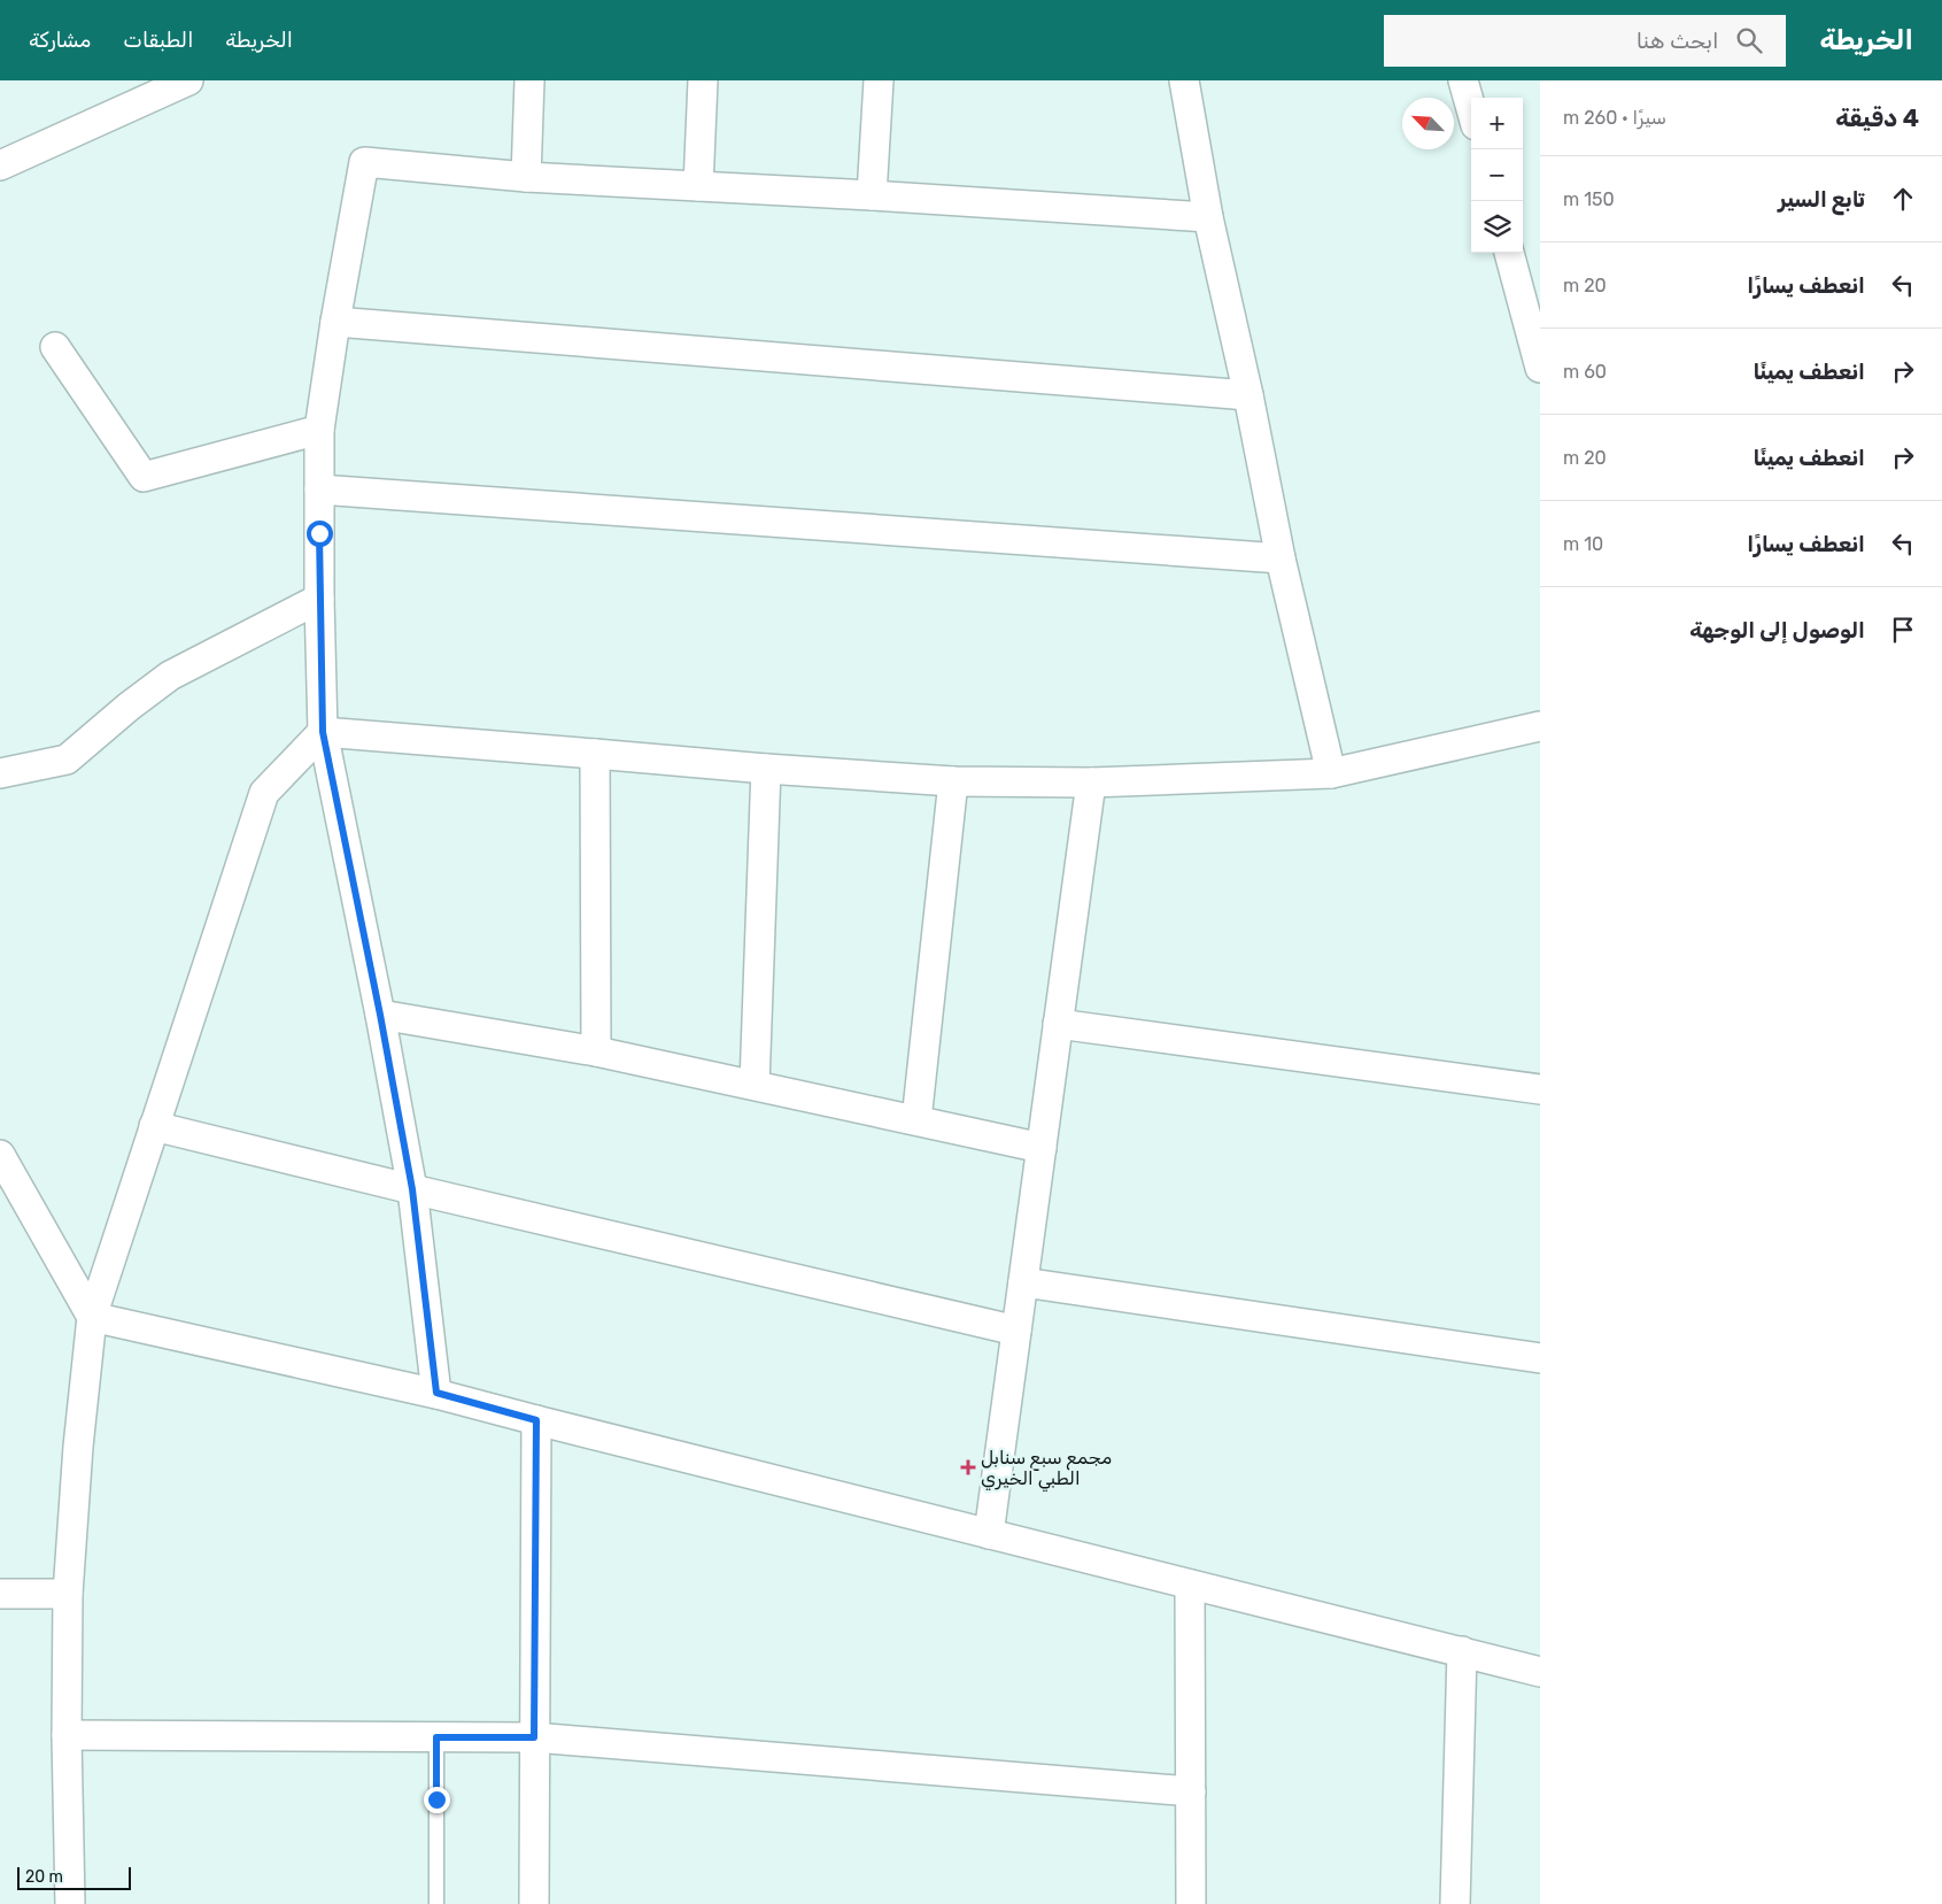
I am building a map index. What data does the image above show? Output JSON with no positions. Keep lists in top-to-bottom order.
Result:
{
  "places": {
    "health": ["مجمع سبع سنابل الطبي الخيري"]
  },
  "scale_bar": "20 m",
  "north": "top left",
  "page": {
    "header": "الخريطة",
    "search": "ابحث هنا",
    "nav": ["الخريطة", "الطبقات", "مشاركة"],
    "heading": ["4 دقيقة", "سيرًا · 260 m"],
    "map_buttons": ["+", "−"],
    "list": [
      ["تابع السير", "150 m"],
      ["انعطف يسارًا", "20 m"],
      ["انعطف يمينًا", "60 m"],
      ["انعطف يمينًا", "20 m"],
      ["انعطف يسارًا", "10 m"],
      "الوصول إلى الوجهة"
    ],
    "scale": "20 m"
  }
}
